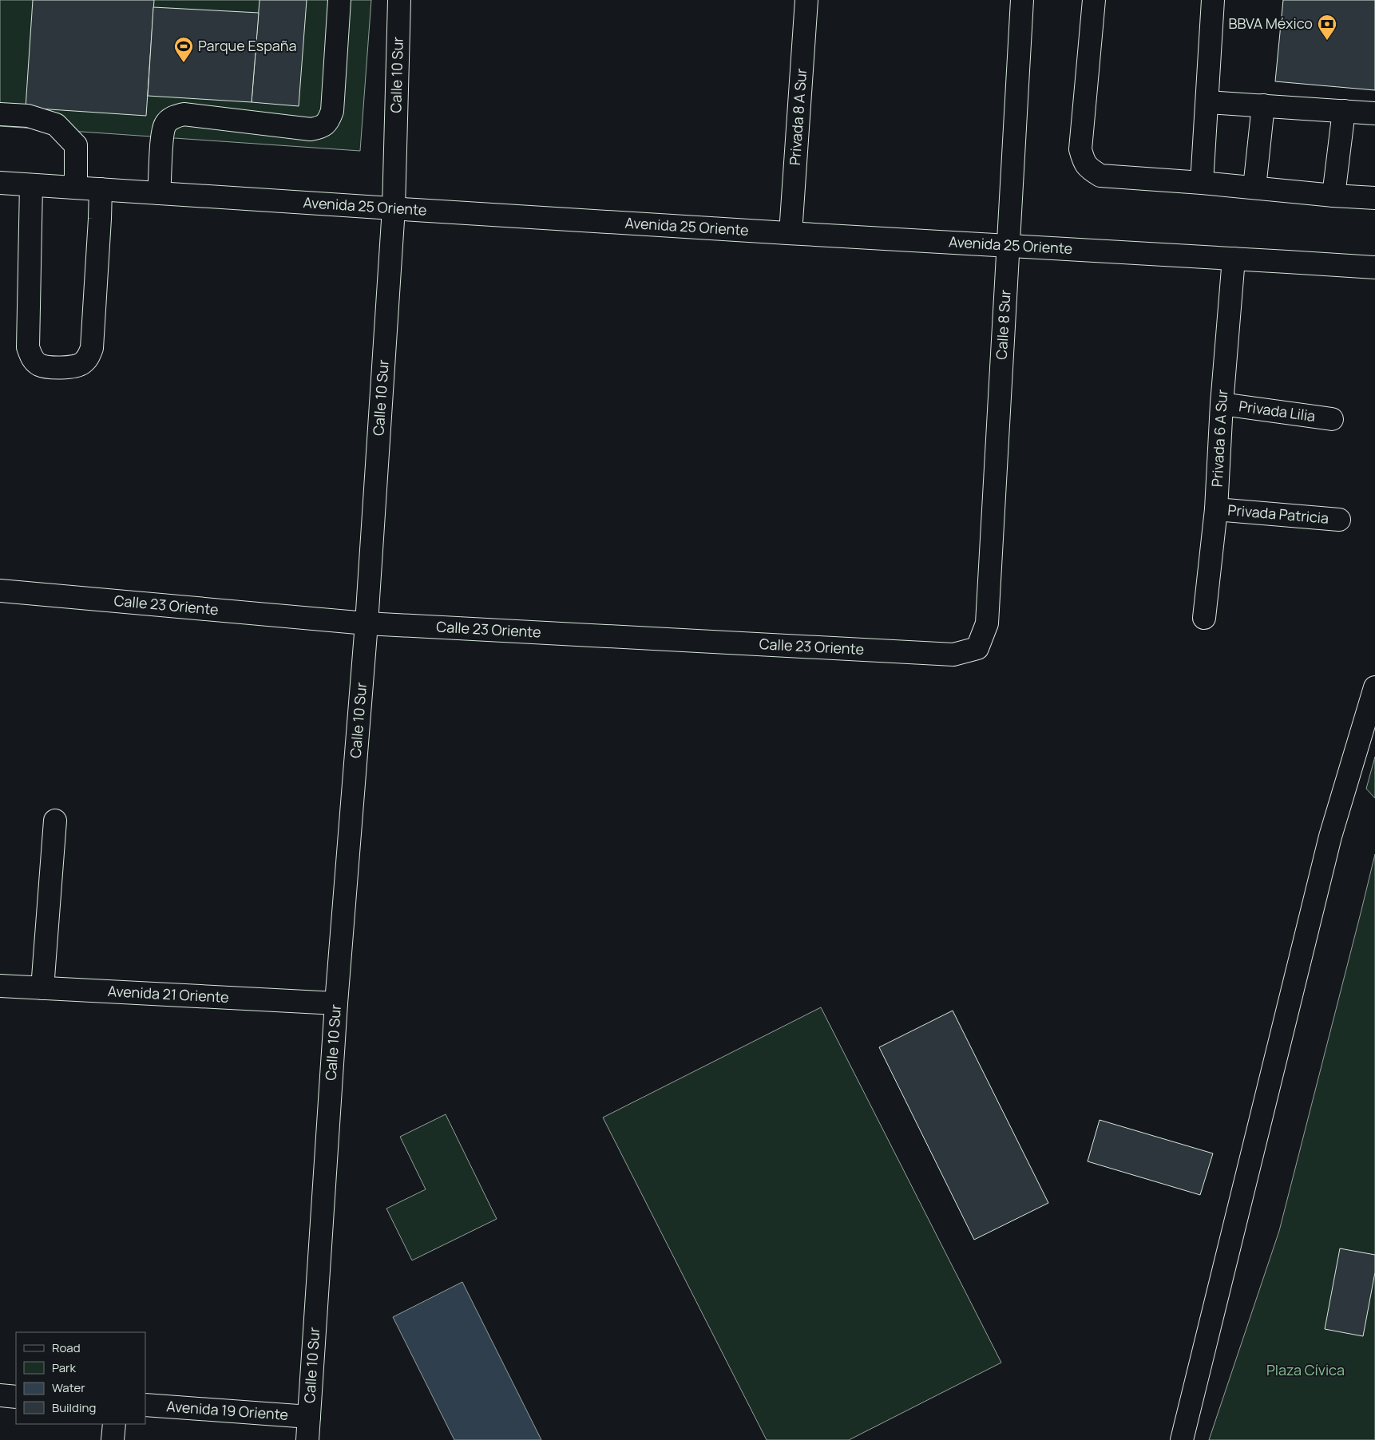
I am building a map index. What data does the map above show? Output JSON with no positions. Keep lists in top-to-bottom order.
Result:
{
  "streets": {
    "street": [
      "Calle 10 Sur",
      "Privada 8 A Sur",
      "Avenida 25 Oriente",
      "Calle 8 Sur",
      "Privada Lilia",
      "Privada 6 A Sur",
      "Privada Patricia",
      "Calle 23 Oriente",
      "Avenida 21 Oriente",
      "Avenida 19 Oriente"
    ]
  },
  "crossings": [
    ["Calle 10 Sur", "Avenida 25 Oriente"],
    ["Calle 10 Sur", "Calle 23 Oriente"],
    ["Calle 10 Sur", "Avenida 21 Oriente"],
    ["Calle 10 Sur", "Avenida 19 Oriente"],
    ["Privada 8 A Sur", "Avenida 25 Oriente"],
    ["Avenida 25 Oriente", "Calle 8 Sur"],
    ["Avenida 25 Oriente", "Privada 6 A Sur"],
    ["Calle 8 Sur", "Calle 23 Oriente"],
    ["Privada Lilia", "Privada 6 A Sur"],
    ["Privada 6 A Sur", "Privada Patricia"]
  ],
  "parks": ["Plaza Cívica"],
  "places": {
    "bank": ["BBVA México"],
    "sports": ["Parque España"]
  },
  "legend": [
    "Road",
    "Park",
    "Water",
    "Building"
  ]
}
